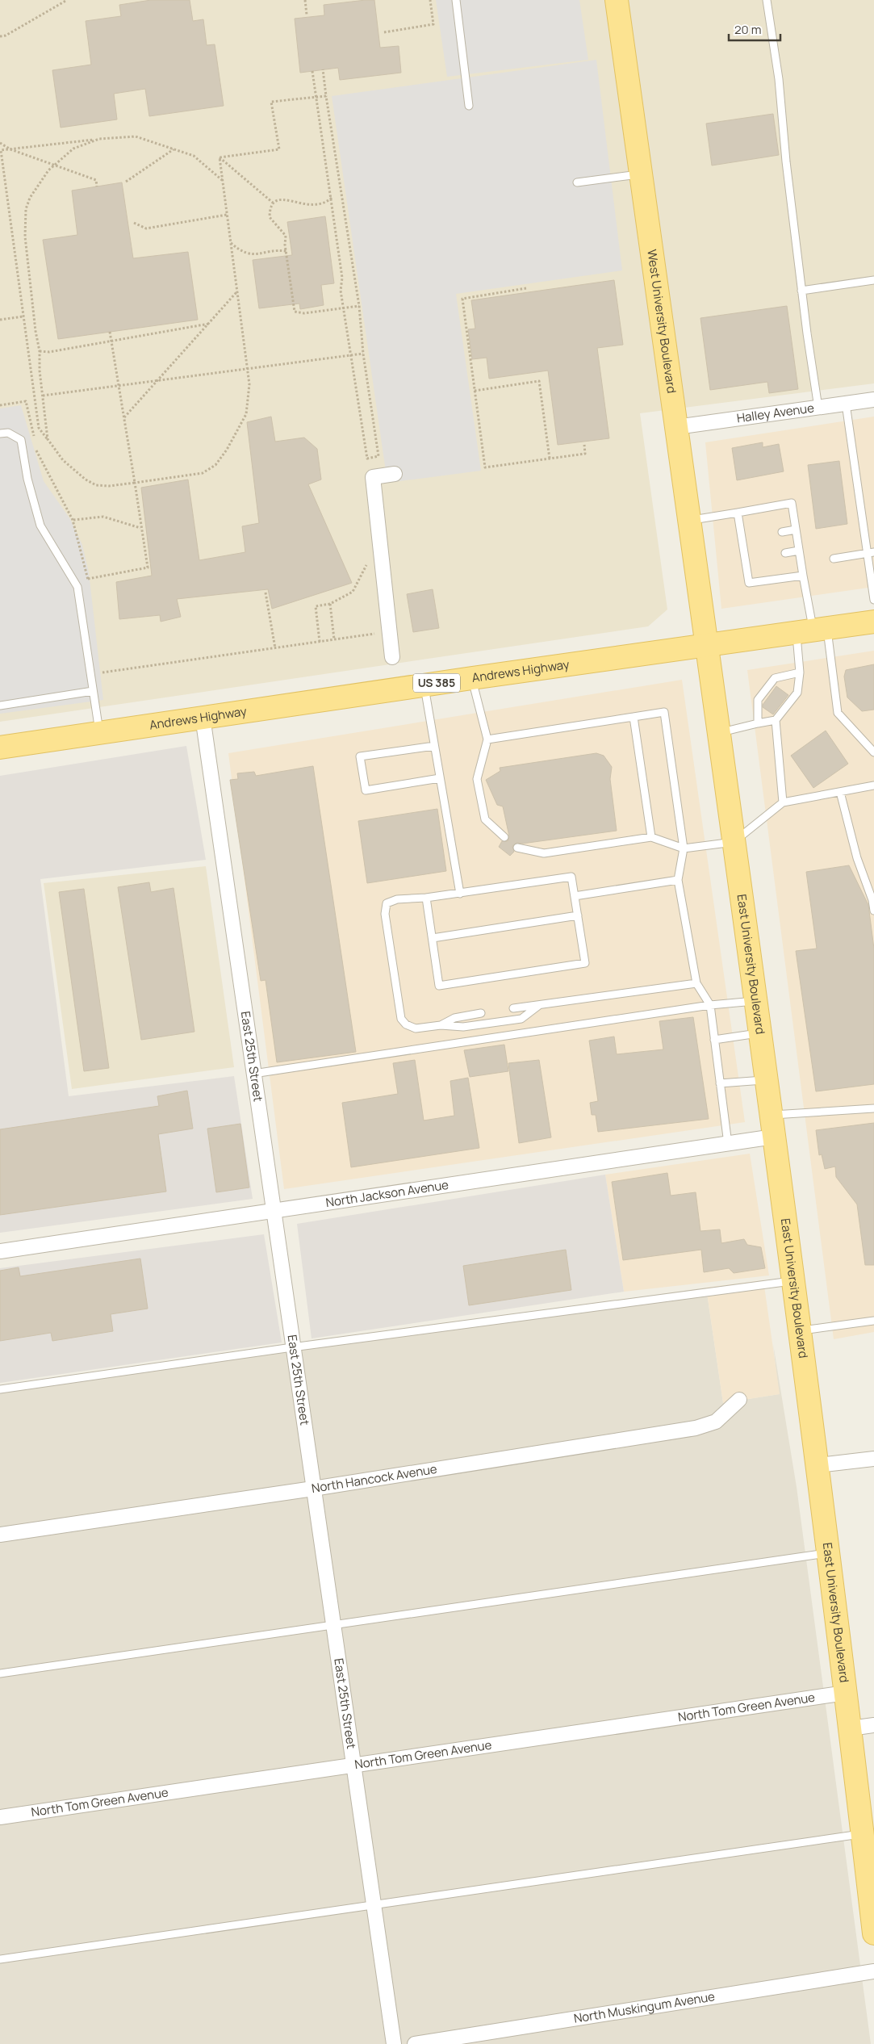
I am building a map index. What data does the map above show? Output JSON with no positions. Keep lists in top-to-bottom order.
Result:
{
  "streets": {
    "main road": [
      "West University Boulevard",
      "Andrews Highway",
      "US 385",
      "East University Boulevard"
    ],
    "street": [
      "Halley Avenue",
      "East 25th Street",
      "North Jackson Avenue",
      "North Hancock Avenue",
      "North Tom Green Avenue",
      "North Muskingum Avenue"
    ]
  },
  "crossings": [
    ["West University Boulevard", "Halley Avenue"],
    ["West University Boulevard", "Andrews Highway"],
    ["West University Boulevard", "East University Boulevard"],
    ["Andrews Highway", "East University Boulevard"],
    ["Andrews Highway", "East 25th Street"],
    ["East University Boulevard", "North Jackson Avenue"],
    ["East University Boulevard", "North Tom Green Avenue"],
    ["East 25th Street", "North Jackson Avenue"],
    ["East 25th Street", "North Hancock Avenue"],
    ["East 25th Street", "North Tom Green Avenue"]
  ],
  "scale_bar": "20 m"
}
